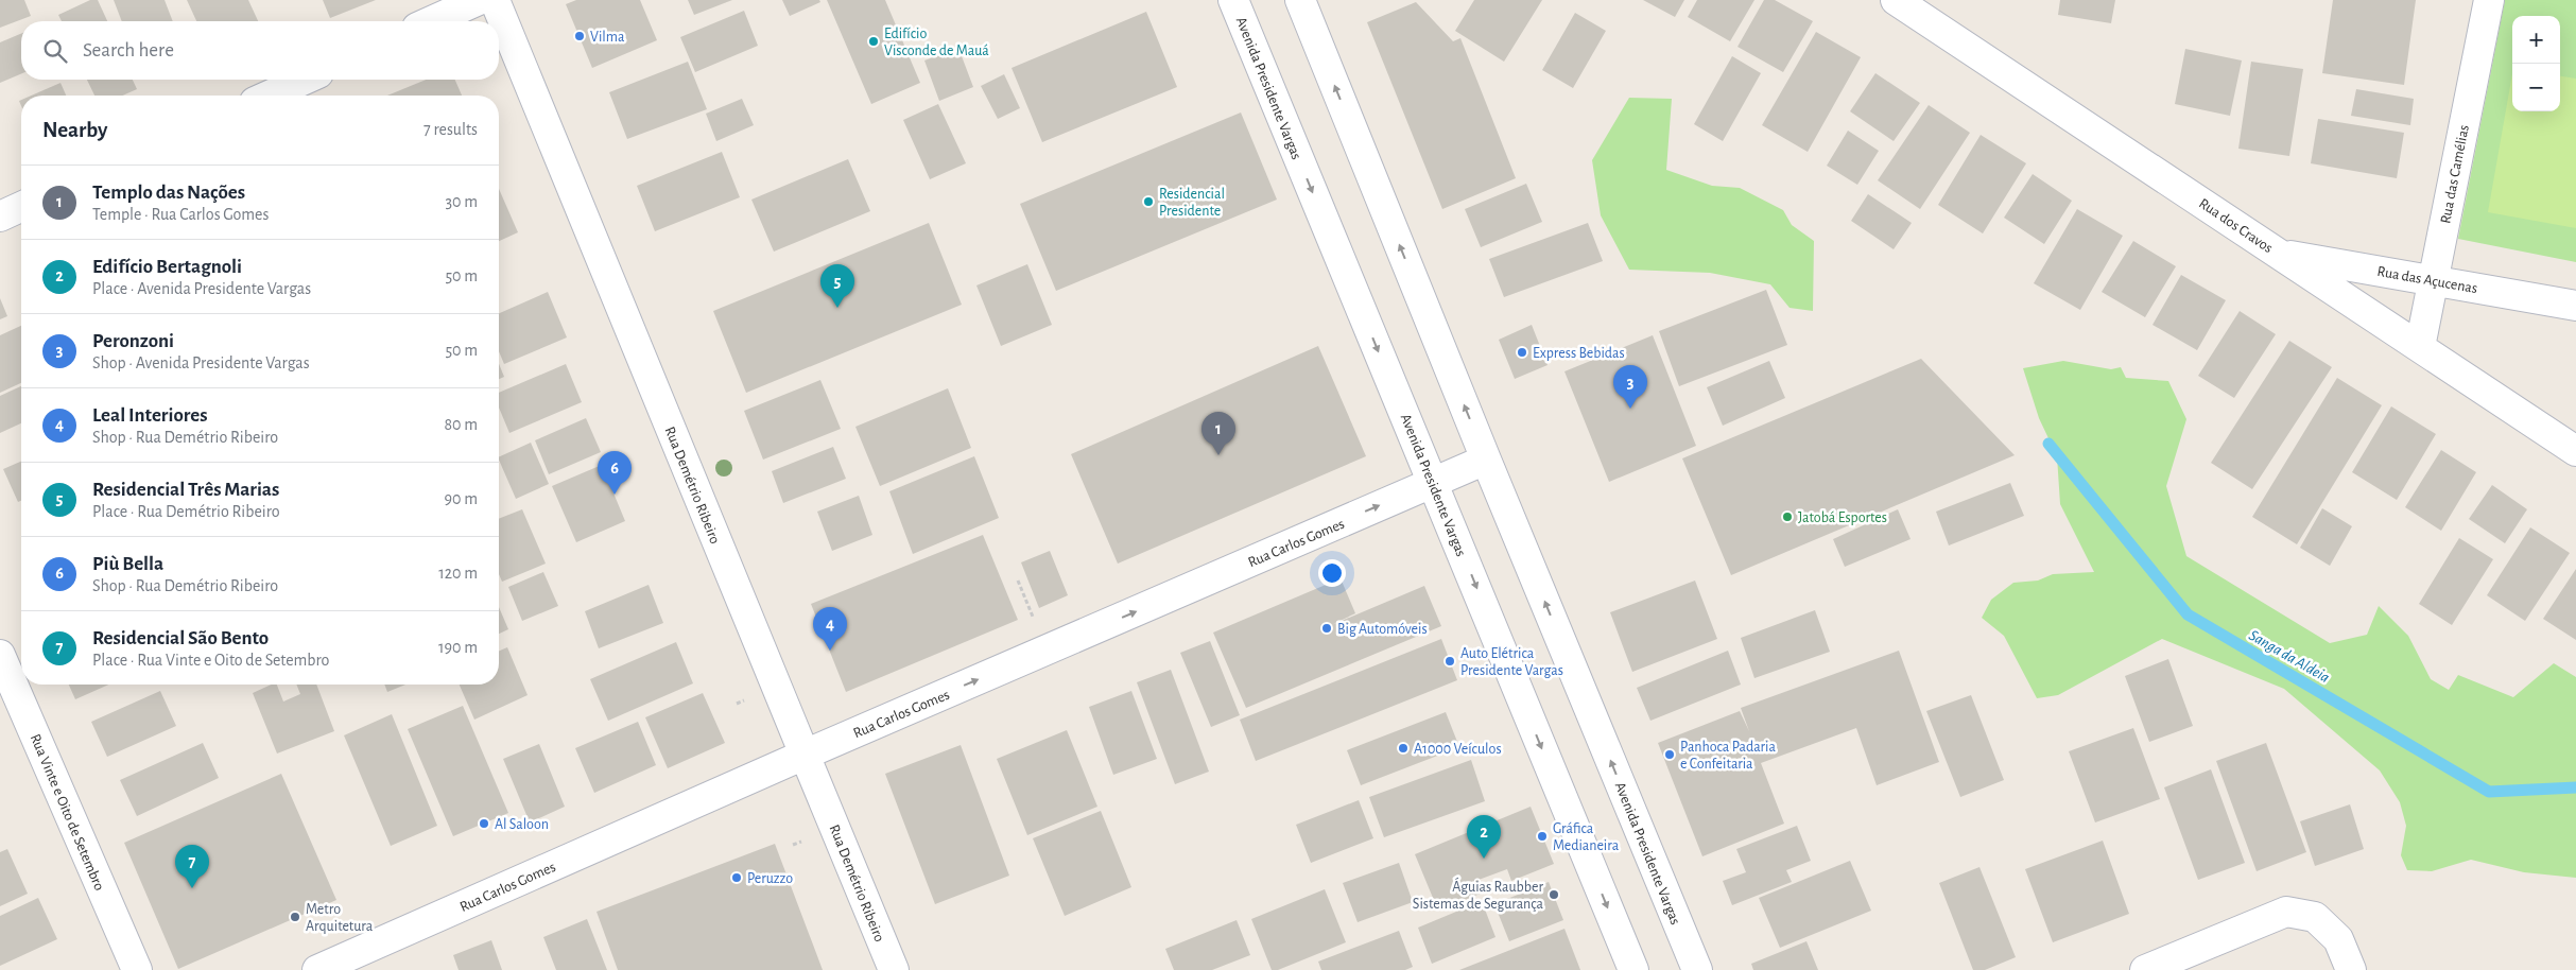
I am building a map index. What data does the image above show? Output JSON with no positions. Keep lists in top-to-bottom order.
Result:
{
  "streets": {
    "street": [
      "Avenida Presidente Vargas",
      "Rua das Camélias",
      "Rua dos Cravos",
      "Rua das Açucenas",
      "Rua Demétrio Ribeiro",
      "Rua Carlos Gomes",
      "Rua Vinte e Oito de Setembro"
    ]
  },
  "crossings": [
    ["Avenida Presidente Vargas", "Rua Carlos Gomes"],
    ["Rua das Camélias", "Rua dos Cravos"],
    ["Rua das Camélias", "Rua das Açucenas"],
    ["Rua dos Cravos", "Rua das Açucenas"],
    ["Rua Demétrio Ribeiro", "Rua Carlos Gomes"]
  ],
  "one_way": ["Rua Carlos Gomes"],
  "water": ["Sanga da Aldeia"],
  "places": [
    "Vilma",
    "Edifício Visconde de Mauá",
    "Residencial Presidente",
    "Express Bebidas",
    "Jatobá Esportes",
    "Big Automóveis",
    "Auto Elétrica Presidente Vargas",
    "A1000 Veículos",
    "Panhoca Padaria e Confeitaria",
    "Al Saloon",
    "Gráfica Medianeira",
    "Peruzzo",
    "Águias Raubber Sistemas de Segurança",
    "Metro Arquitetura"
  ],
  "page": {
    "map_buttons": ["+", "−"],
    "search": "Search here",
    "heading": ["Nearby", "7 results"],
    "list": [
      {
        "mark": "1",
        "name": "Templo das Nações",
        "note": "Temple · Rua Carlos Gomes",
        "value": "30 m"
      },
      {
        "mark": "2",
        "name": "Edifício Bertagnoli",
        "note": "Place · Avenida Presidente Vargas",
        "value": "50 m"
      },
      {
        "mark": "3",
        "name": "Peronzoni",
        "note": "Shop · Avenida Presidente Vargas",
        "value": "50 m"
      },
      {
        "mark": "4",
        "name": "Leal Interiores",
        "note": "Shop · Rua Demétrio Ribeiro",
        "value": "80 m"
      },
      {
        "mark": "5",
        "name": "Residencial Três Marias",
        "note": "Place · Rua Demétrio Ribeiro",
        "value": "90 m"
      },
      {
        "mark": "6",
        "name": "Più Bella",
        "note": "Shop · Rua Demétrio Ribeiro",
        "value": "120 m"
      },
      {
        "mark": "7",
        "name": "Residencial São Bento",
        "note": "Place · Rua Vinte e Oito de Setembro",
        "value": "190 m"
      }
    ],
    "pins": [
      "5",
      "3",
      "1",
      "6",
      "4",
      "2",
      "7"
    ]
  }
}
